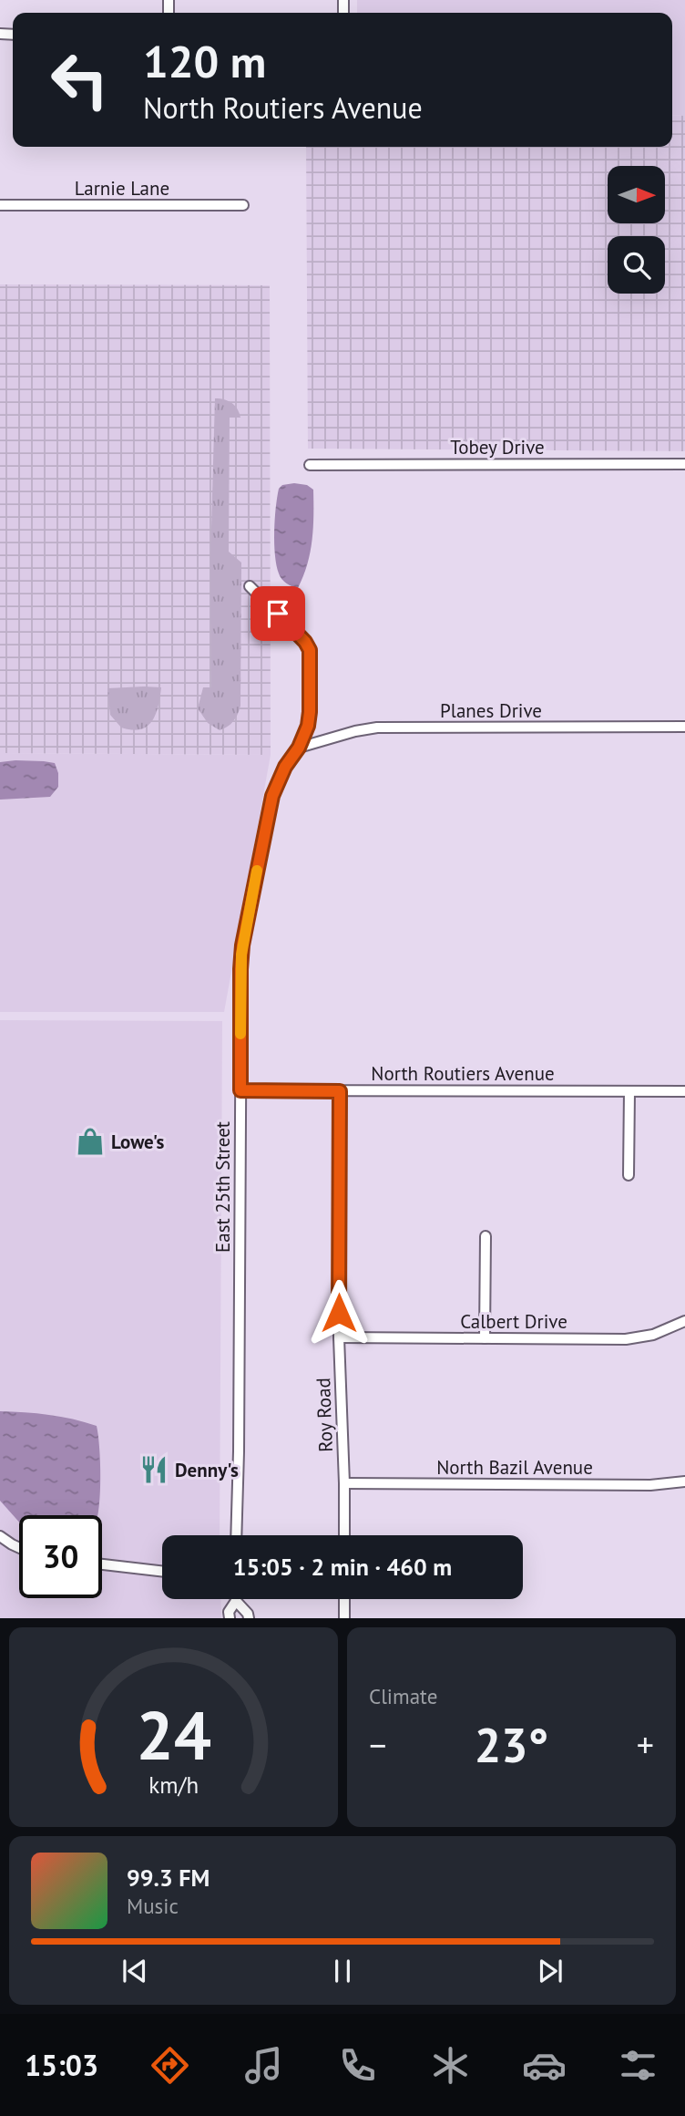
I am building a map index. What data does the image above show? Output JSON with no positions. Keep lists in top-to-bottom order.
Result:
{
  "streets": {
    "street": [
      "Larnie Lane",
      "Tobey Drive",
      "Planes Drive",
      "North Routiers Avenue",
      "East 25th Street",
      "Calbert Drive",
      "Roy Road",
      "North Bazil Avenue"
    ]
  },
  "crossings": [
    ["Planes Drive", "East 25th Street"],
    ["North Routiers Avenue", "East 25th Street"],
    ["North Routiers Avenue", "Roy Road"],
    ["Calbert Drive", "Roy Road"],
    ["Roy Road", "North Bazil Avenue"]
  ],
  "places": {
    "shop": ["Lowe's"],
    "restaurant": ["Denny's"]
  },
  "north": "right",
  "page": {
    "turn": ["120 m", "North Routiers Avenue"],
    "limit": "30",
    "trip": "15:05 · 2 min · 460 m",
    "tile": "Climate",
    "heat": ["−", "23°", "+"],
    "song": ["99.3 FM", "Music"],
    "tabs": "15:03",
    "gauge": ["24", "km/h"]
  }
}
